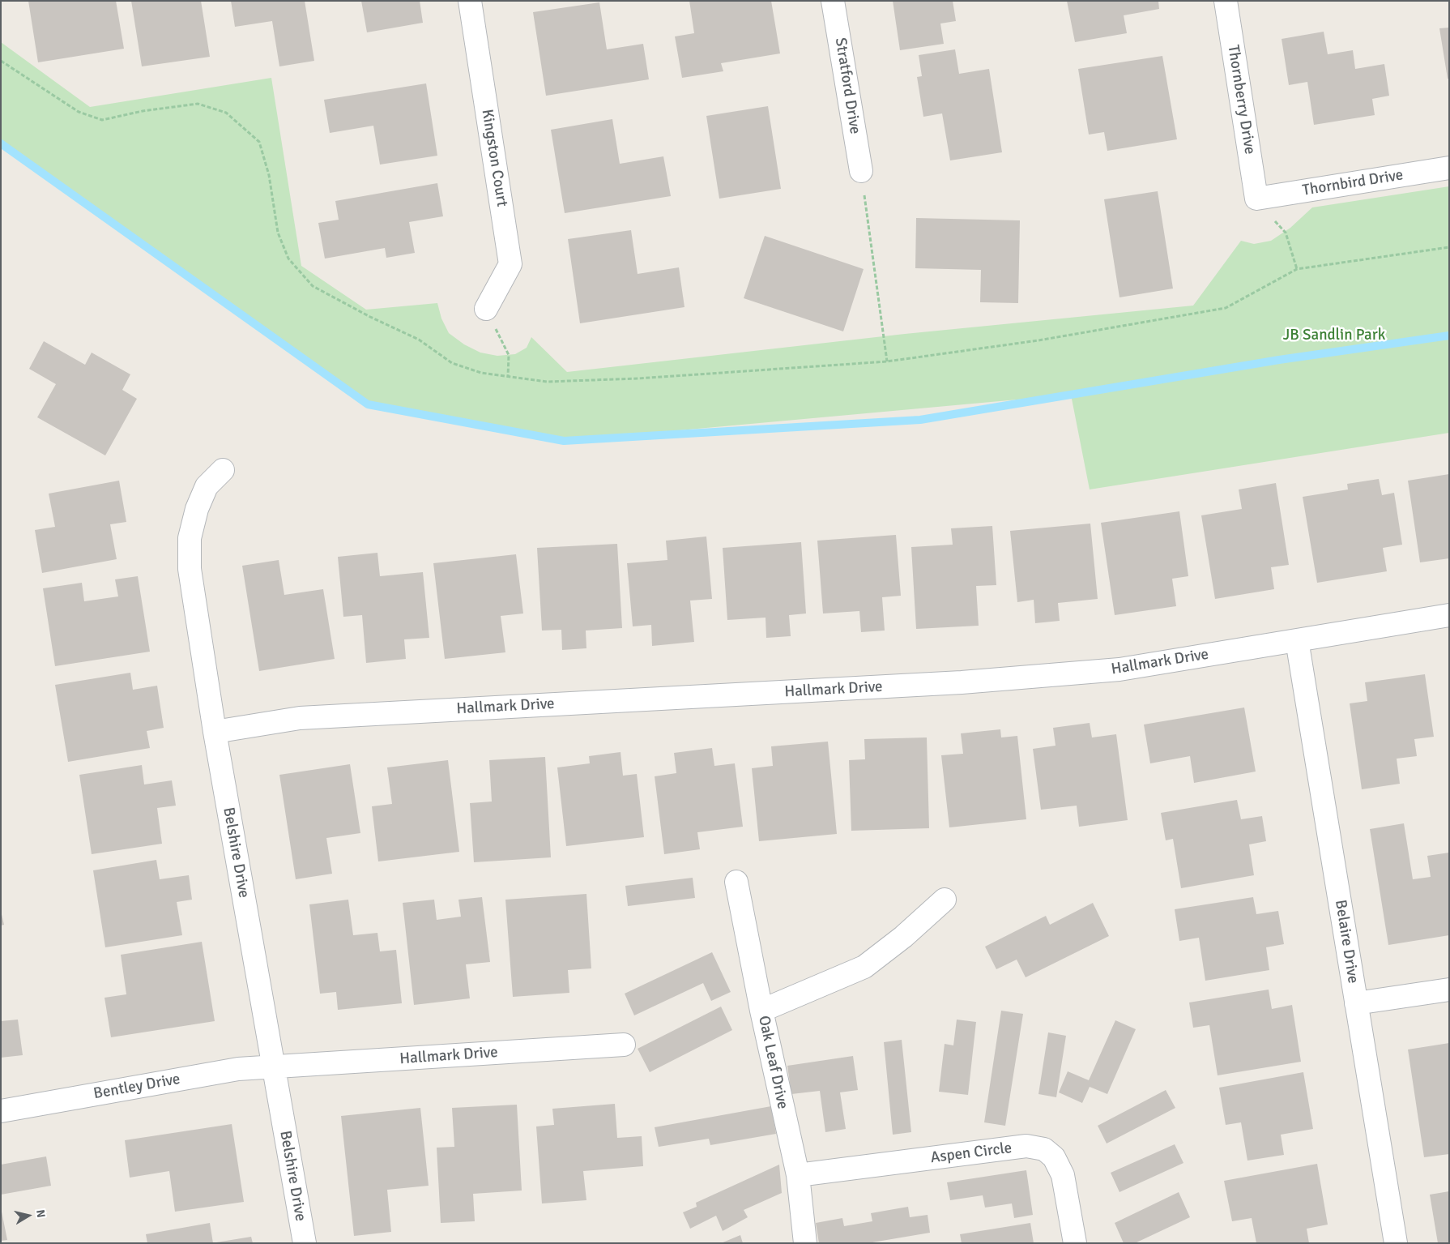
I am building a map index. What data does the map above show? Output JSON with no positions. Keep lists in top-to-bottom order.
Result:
{
  "streets": {
    "street": [
      "Stratford Drive",
      "Thornberry Drive",
      "Kingston Court",
      "Thornbird Drive",
      "Hallmark Drive",
      "Belshire Drive",
      "Belaire Drive",
      "Oak Leaf Drive",
      "Bentley Drive",
      "Aspen Circle"
    ]
  },
  "crossings": [
    ["Thornberry Drive", "Thornbird Drive"],
    ["Hallmark Drive", "Belshire Drive"],
    ["Hallmark Drive", "Belaire Drive"],
    ["Hallmark Drive", "Bentley Drive"],
    ["Belshire Drive", "Bentley Drive"],
    ["Oak Leaf Drive", "Aspen Circle"]
  ],
  "parks": ["JB Sandlin Park"],
  "north": "right"
}
